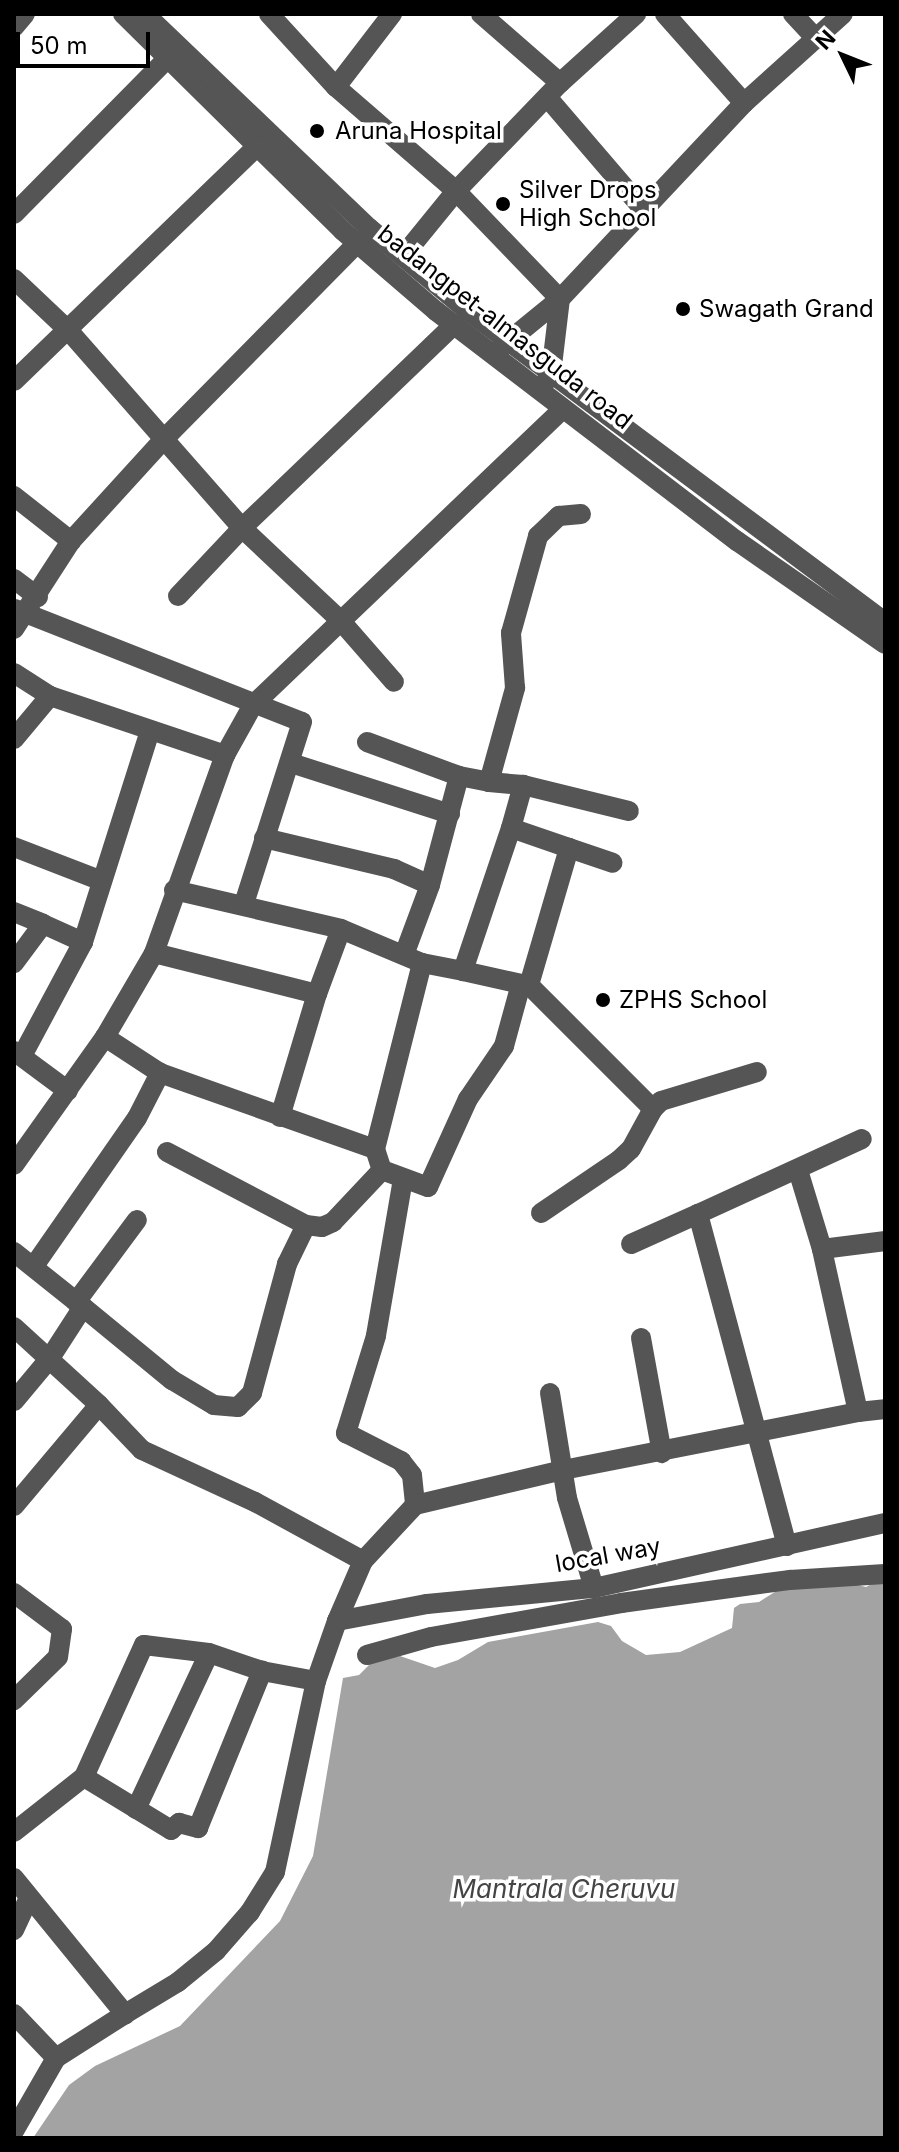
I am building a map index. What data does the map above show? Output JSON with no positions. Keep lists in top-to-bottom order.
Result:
{
  "streets": {
    "street": ["badangpet-almasguda road", "local way"]
  },
  "water": ["Mantrala Cheruvu"],
  "places": [
    "Aruna Hospital",
    "Silver Drops High School",
    "Swagath Grand",
    "ZPHS School"
  ],
  "scale_bar": "50 m",
  "north": "top left"
}
